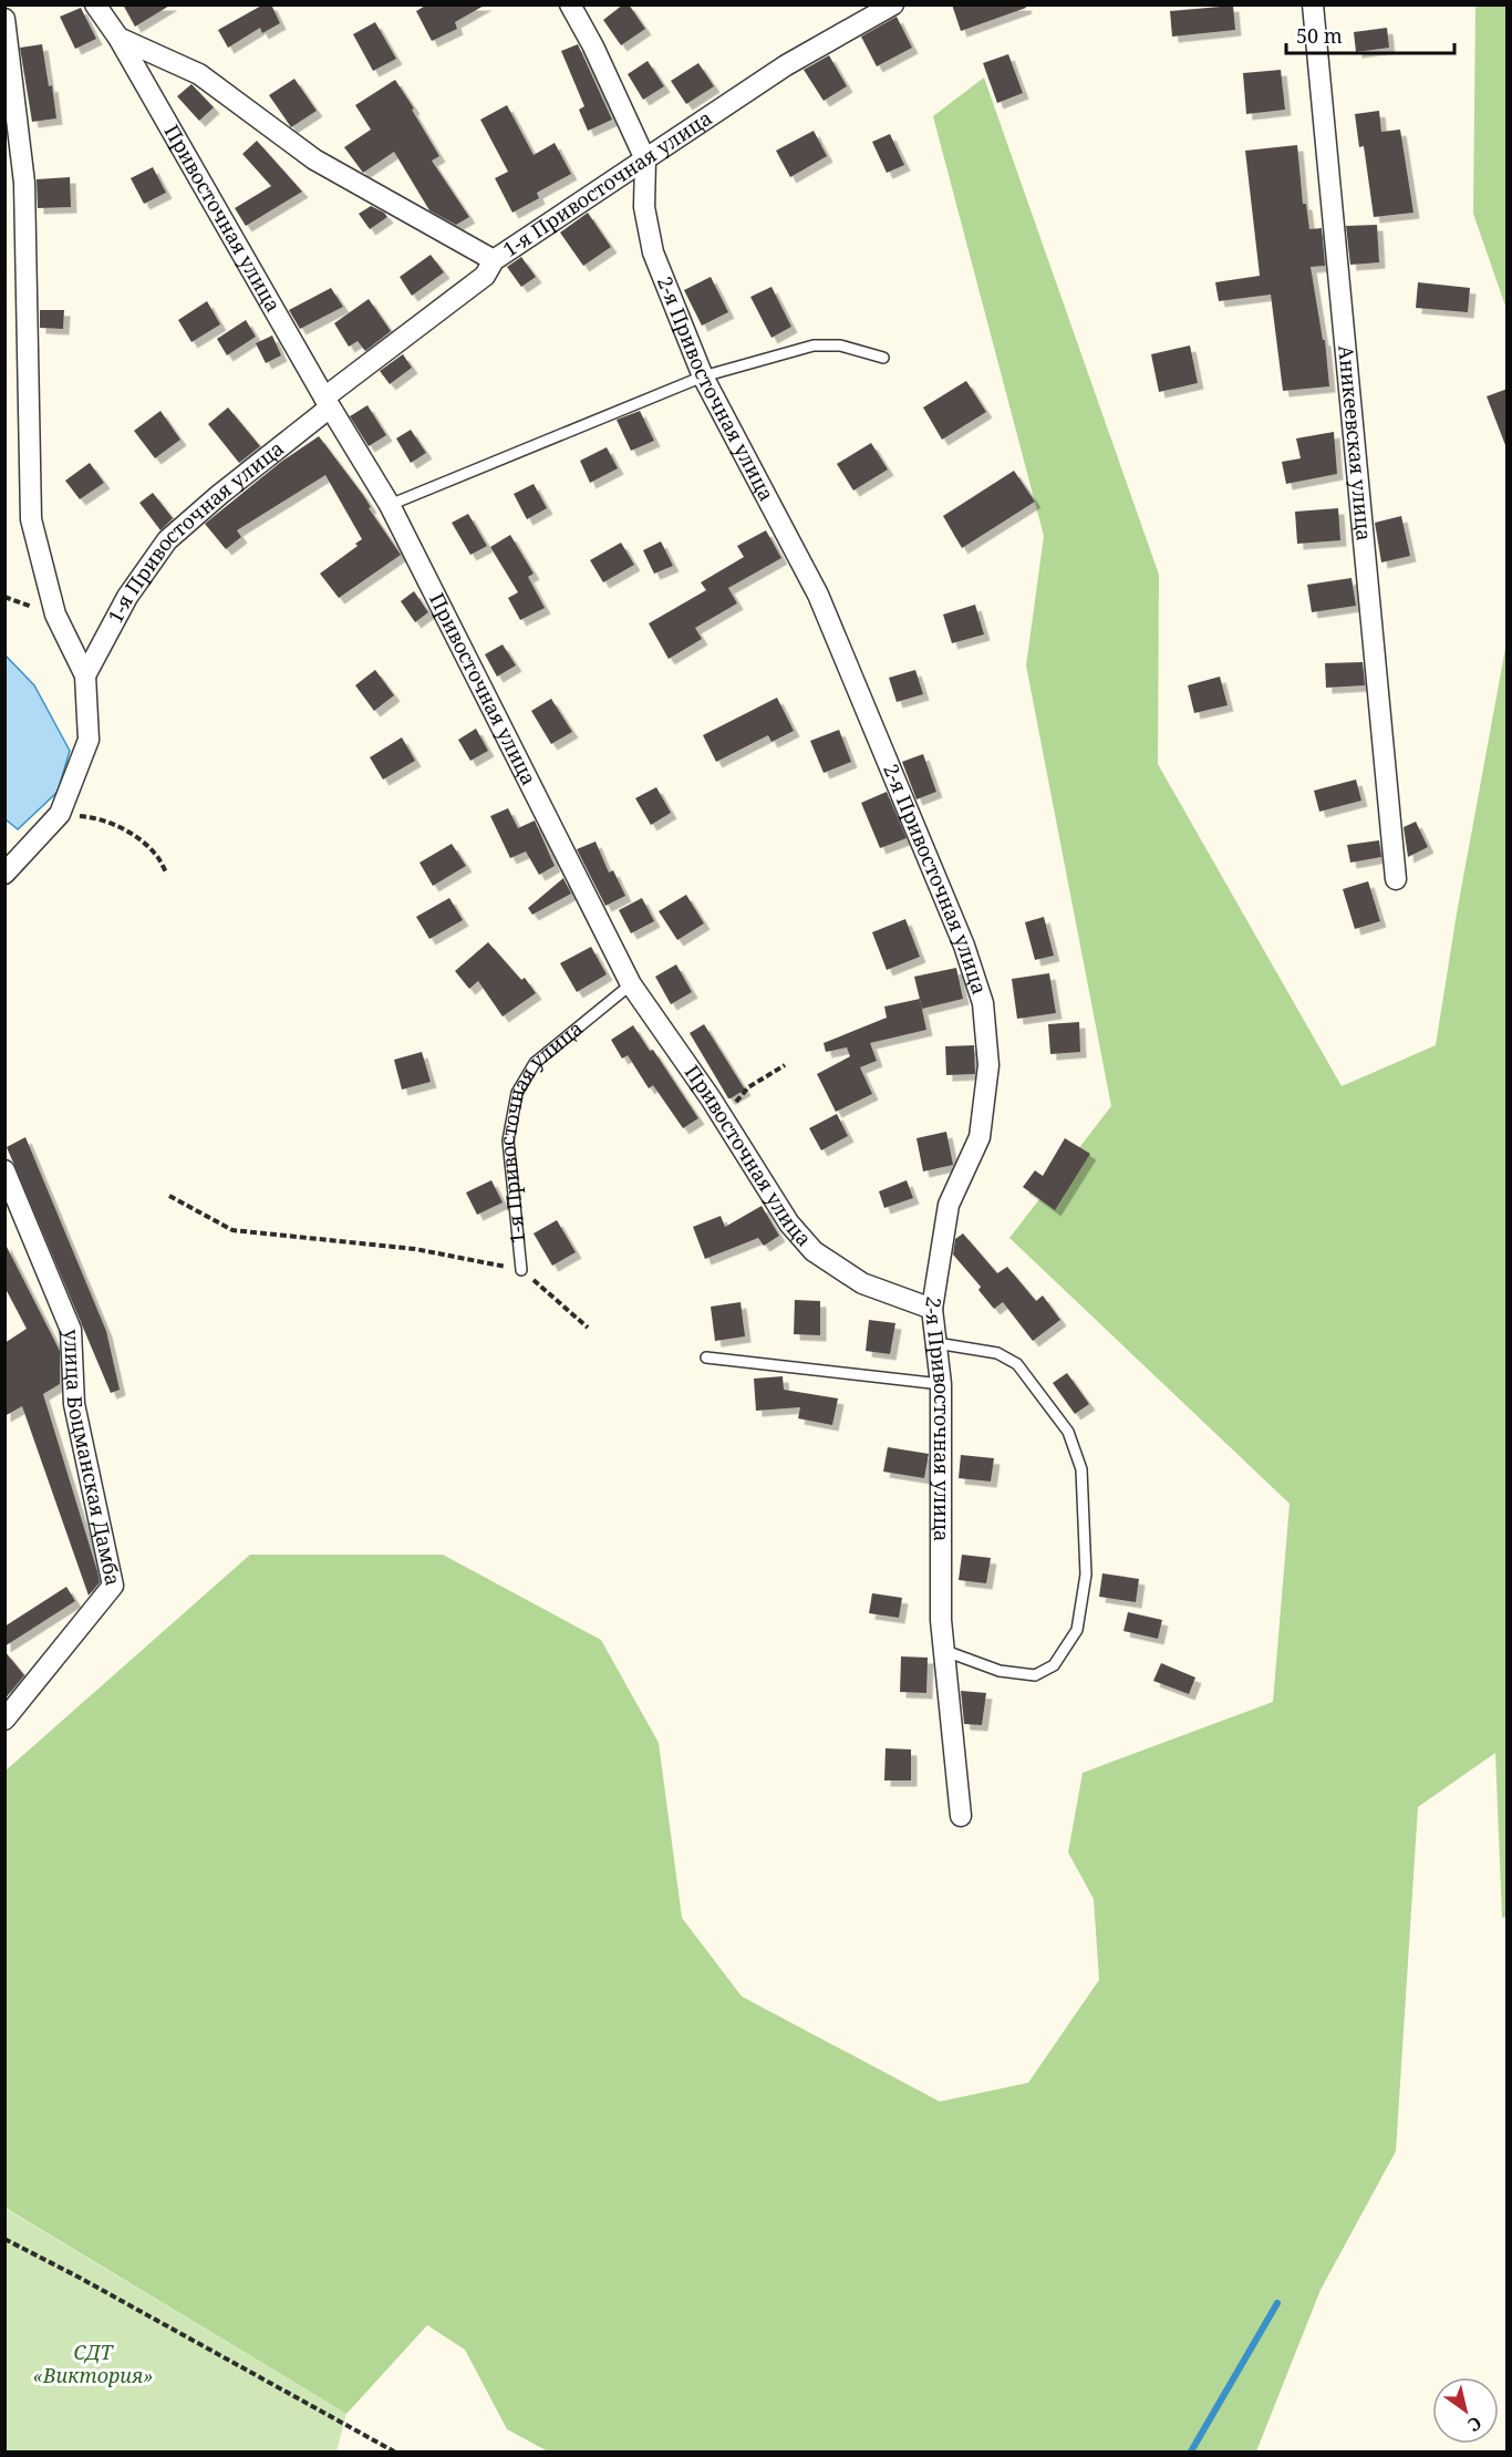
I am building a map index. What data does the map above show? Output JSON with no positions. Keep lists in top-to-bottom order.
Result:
{
  "streets": {
    "street": [
      "1-я Привосточная улица",
      "Привосточная улица",
      "2-я Привосточная улица",
      "Аникеевская улица",
      "улица Боцманская Дамба"
    ]
  },
  "crossings": [
    ["1-я Привосточная улица", "Привосточная улица"],
    ["1-я Привосточная улица", "2-я Привосточная улица"],
    ["Привосточная улица", "2-я Привосточная улица"]
  ],
  "parks": ["СДТ «Виктория»"],
  "scale_bar": "50 m",
  "north": "bottom right"
}
